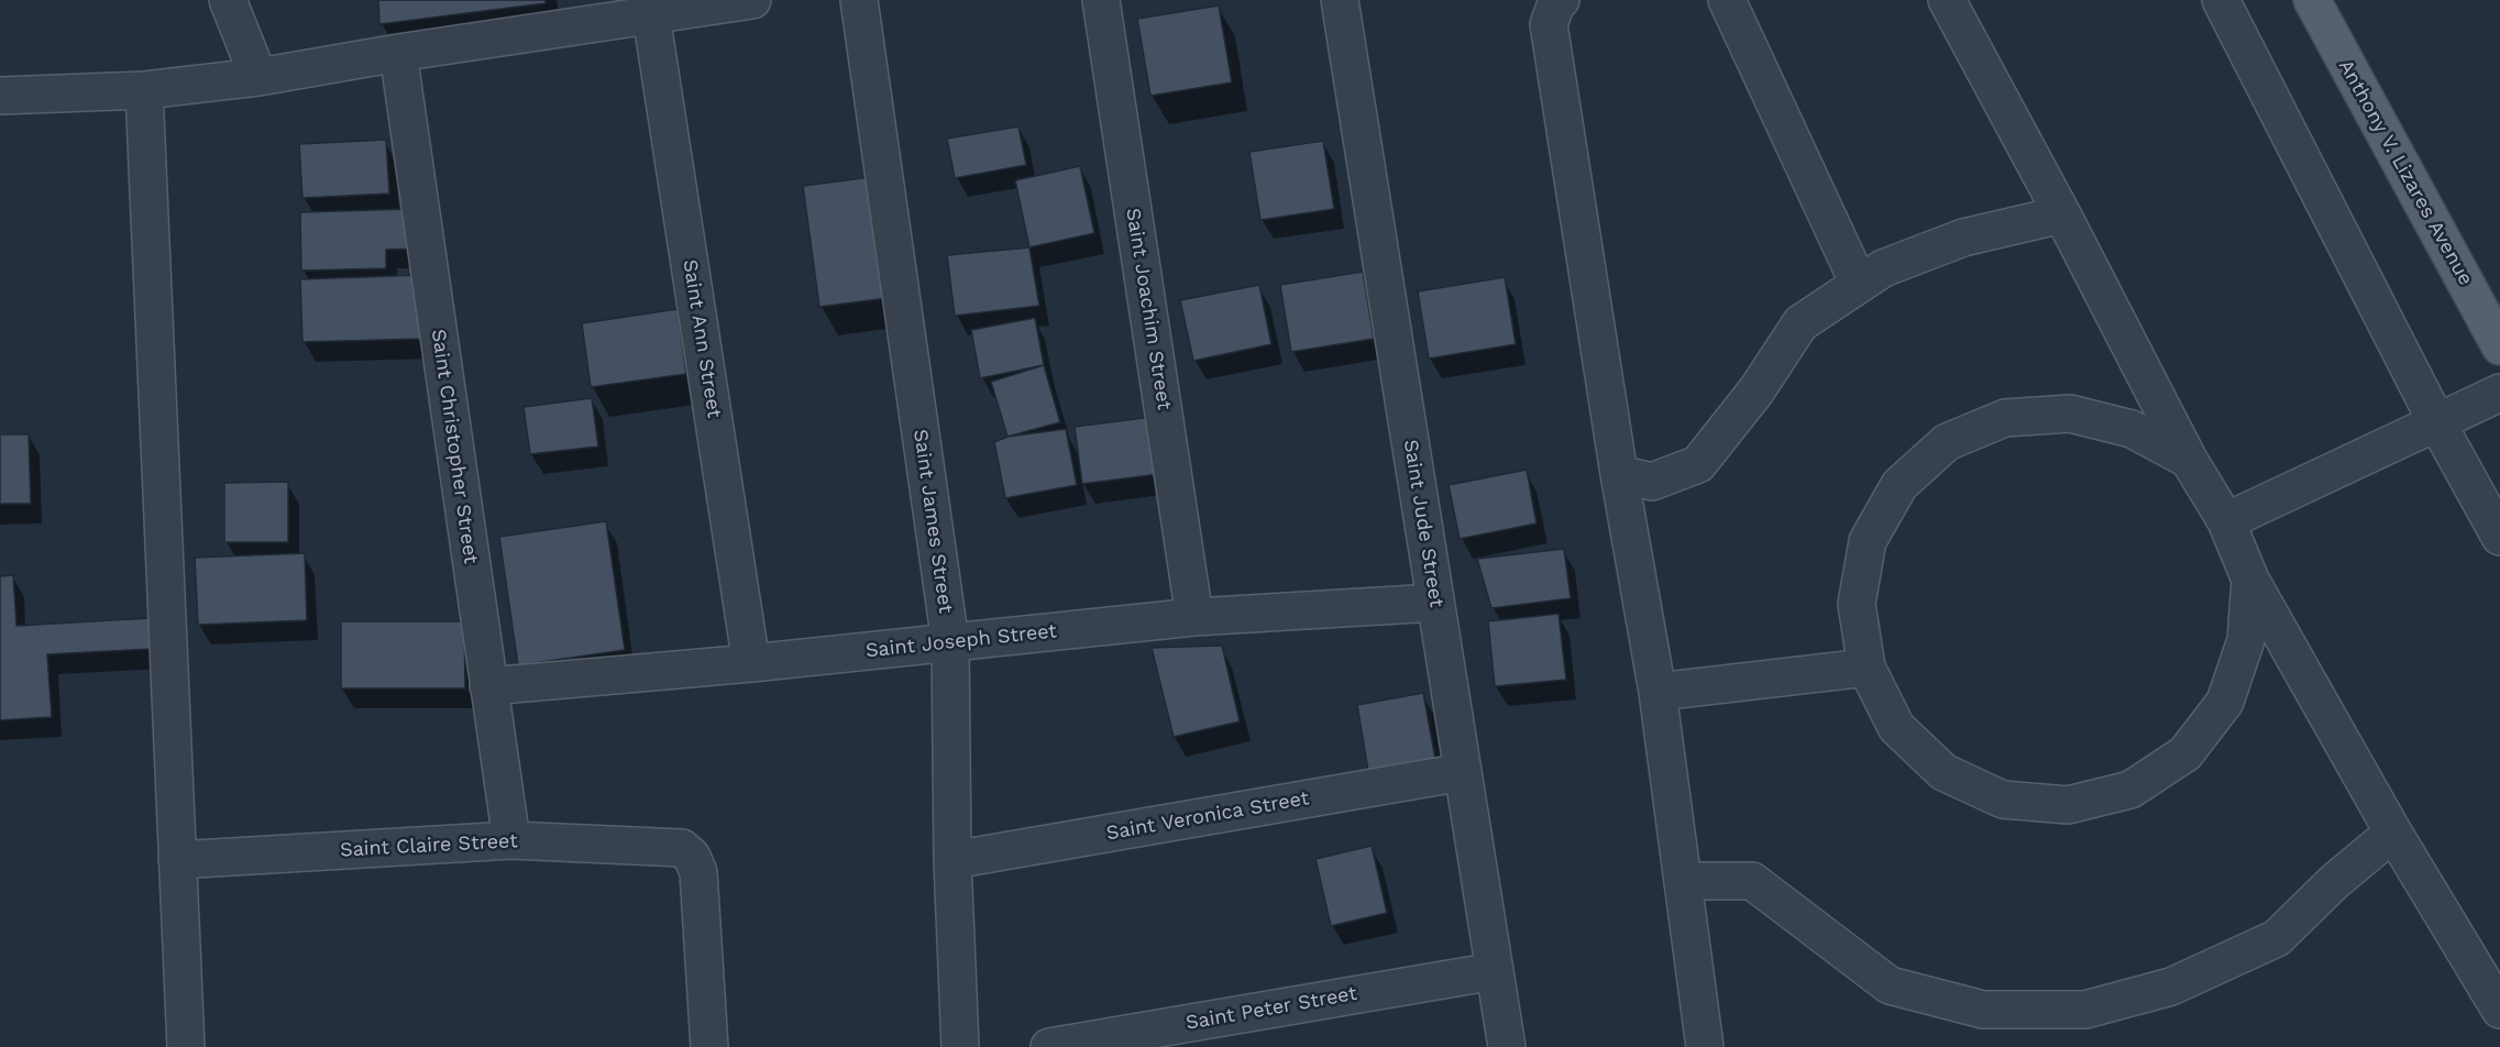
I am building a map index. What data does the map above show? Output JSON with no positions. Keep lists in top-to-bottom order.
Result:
{
  "streets": {
    "main road": ["Anthony V. Lizares Avenue"],
    "street": [
      "Saint Joachim Street",
      "Saint Ann Street",
      "Saint Christopher Street",
      "Saint James Street",
      "Saint Jude Street",
      "Saint Joseph Street",
      "Saint Veronica Street",
      "Saint Claire Street",
      "Saint Peter Street"
    ]
  },
  "crossings": [
    ["Saint Joachim Street", "Saint Joseph Street"],
    ["Saint Ann Street", "Saint Joseph Street"],
    ["Saint Christopher Street", "Saint Joseph Street"],
    ["Saint Christopher Street", "Saint Claire Street"],
    ["Saint James Street", "Saint Joseph Street"],
    ["Saint James Street", "Saint Veronica Street"],
    ["Saint Jude Street", "Saint Joseph Street"],
    ["Saint Jude Street", "Saint Veronica Street"],
    ["Saint Jude Street", "Saint Peter Street"]
  ]
}
